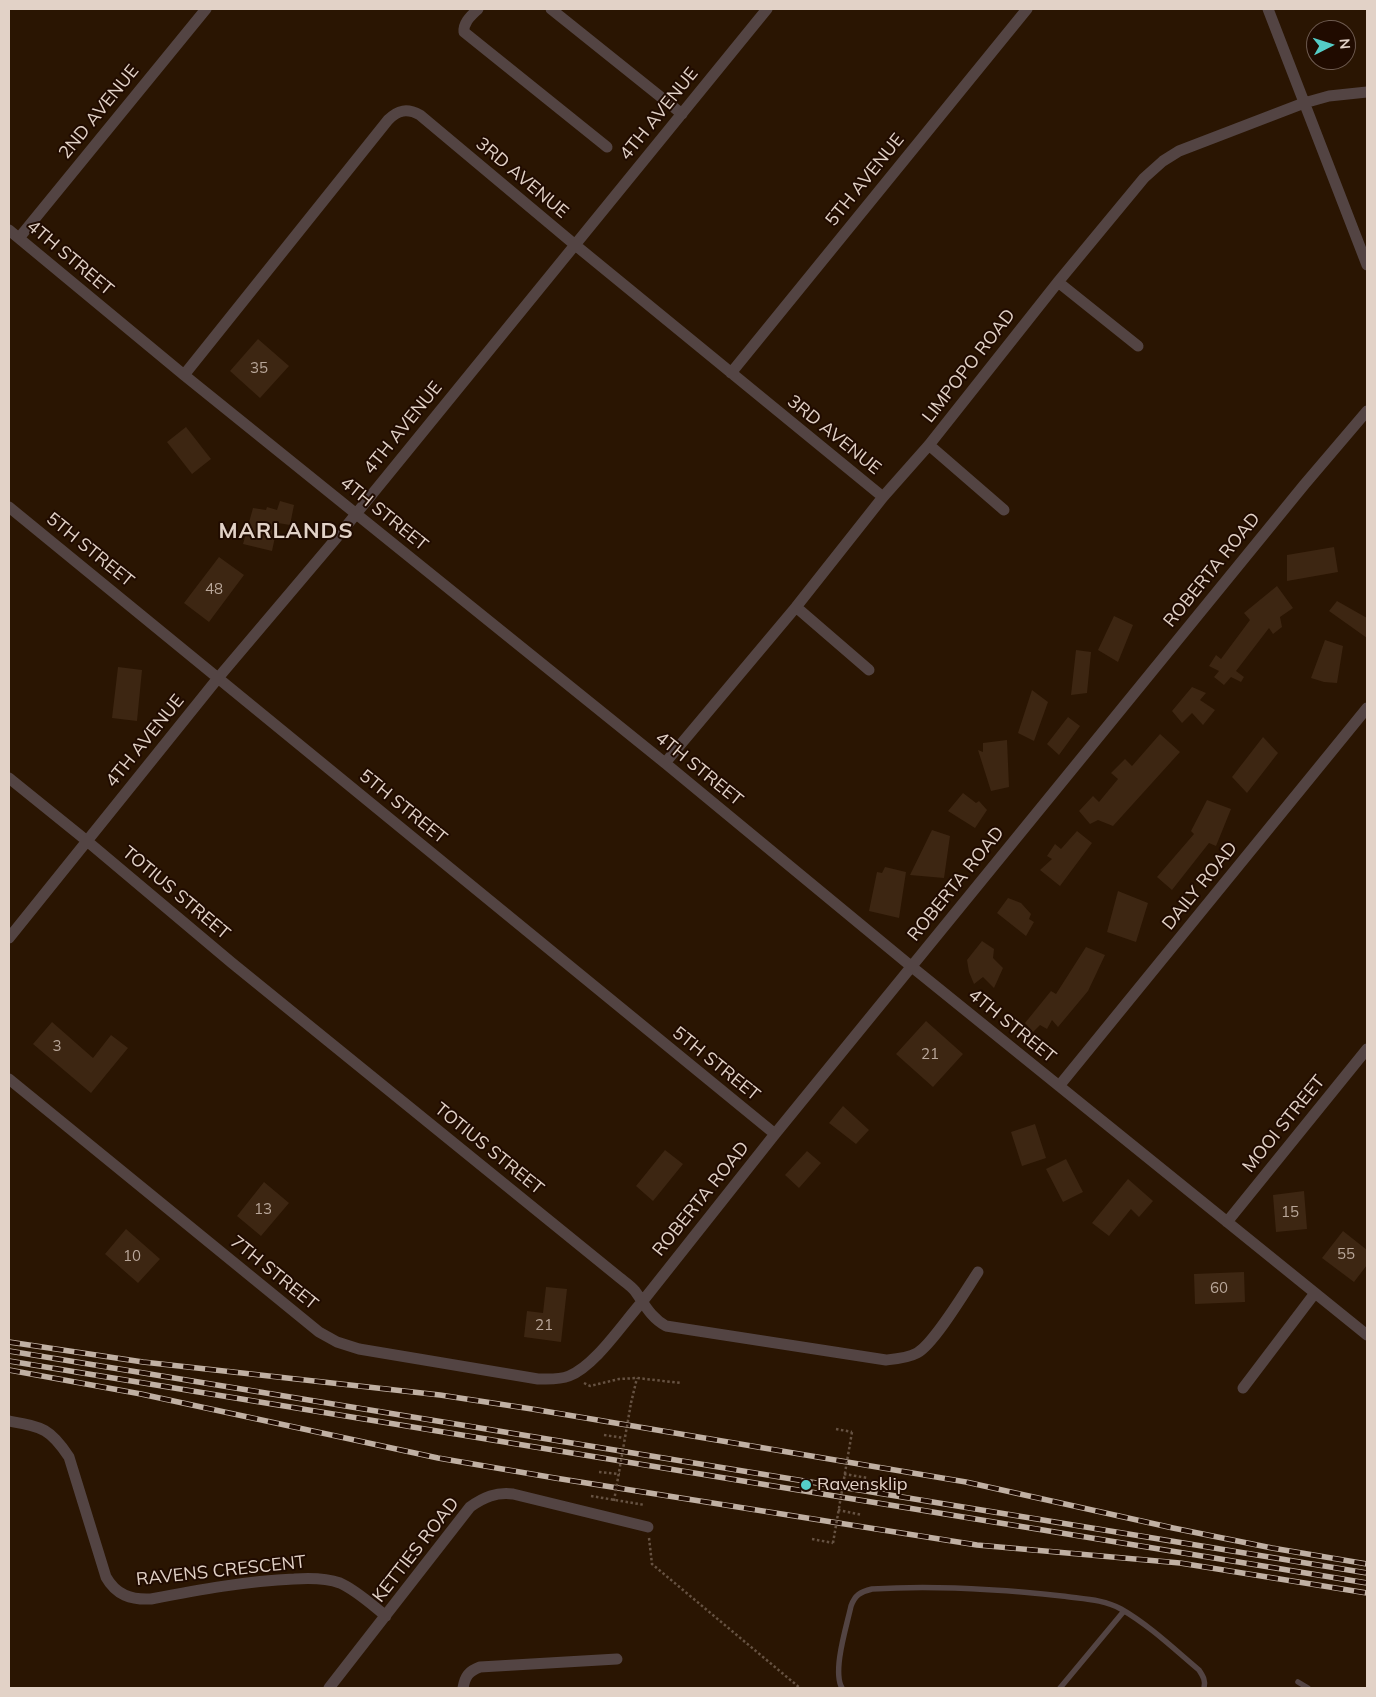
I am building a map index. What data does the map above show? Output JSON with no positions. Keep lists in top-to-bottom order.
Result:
{
  "streets": {
    "street": [
      "2ND AVENUE",
      "4TH AVENUE",
      "3RD AVENUE",
      "5TH AVENUE",
      "4TH STREET",
      "LIMPOPO ROAD",
      "5TH STREET",
      "ROBERTA ROAD",
      "DAILY ROAD",
      "TOTIUS STREET",
      "MOOI STREET",
      "7TH STREET",
      "KETTIES ROAD",
      "RAVENS CRESCENT"
    ]
  },
  "crossings": [
    ["2ND AVENUE", "4TH STREET"],
    ["4TH AVENUE", "3RD AVENUE"],
    ["4TH AVENUE", "4TH STREET"],
    ["4TH AVENUE", "5TH STREET"],
    ["4TH AVENUE", "TOTIUS STREET"],
    ["3RD AVENUE", "5TH AVENUE"],
    ["3RD AVENUE", "4TH STREET"],
    ["3RD AVENUE", "LIMPOPO ROAD"],
    ["4TH STREET", "LIMPOPO ROAD"],
    ["4TH STREET", "ROBERTA ROAD"],
    ["4TH STREET", "DAILY ROAD"],
    ["4TH STREET", "MOOI STREET"],
    ["5TH STREET", "ROBERTA ROAD"],
    ["ROBERTA ROAD", "TOTIUS STREET"],
    ["ROBERTA ROAD", "7TH STREET"],
    ["KETTIES ROAD", "RAVENS CRESCENT"]
  ],
  "districts": ["MARLANDS"],
  "places": ["Ravensklip"],
  "house_numbers": [
    "35",
    "48",
    "3",
    "21",
    "13",
    "15",
    "55",
    "10",
    "60",
    "21"
  ],
  "north": "right"
}
